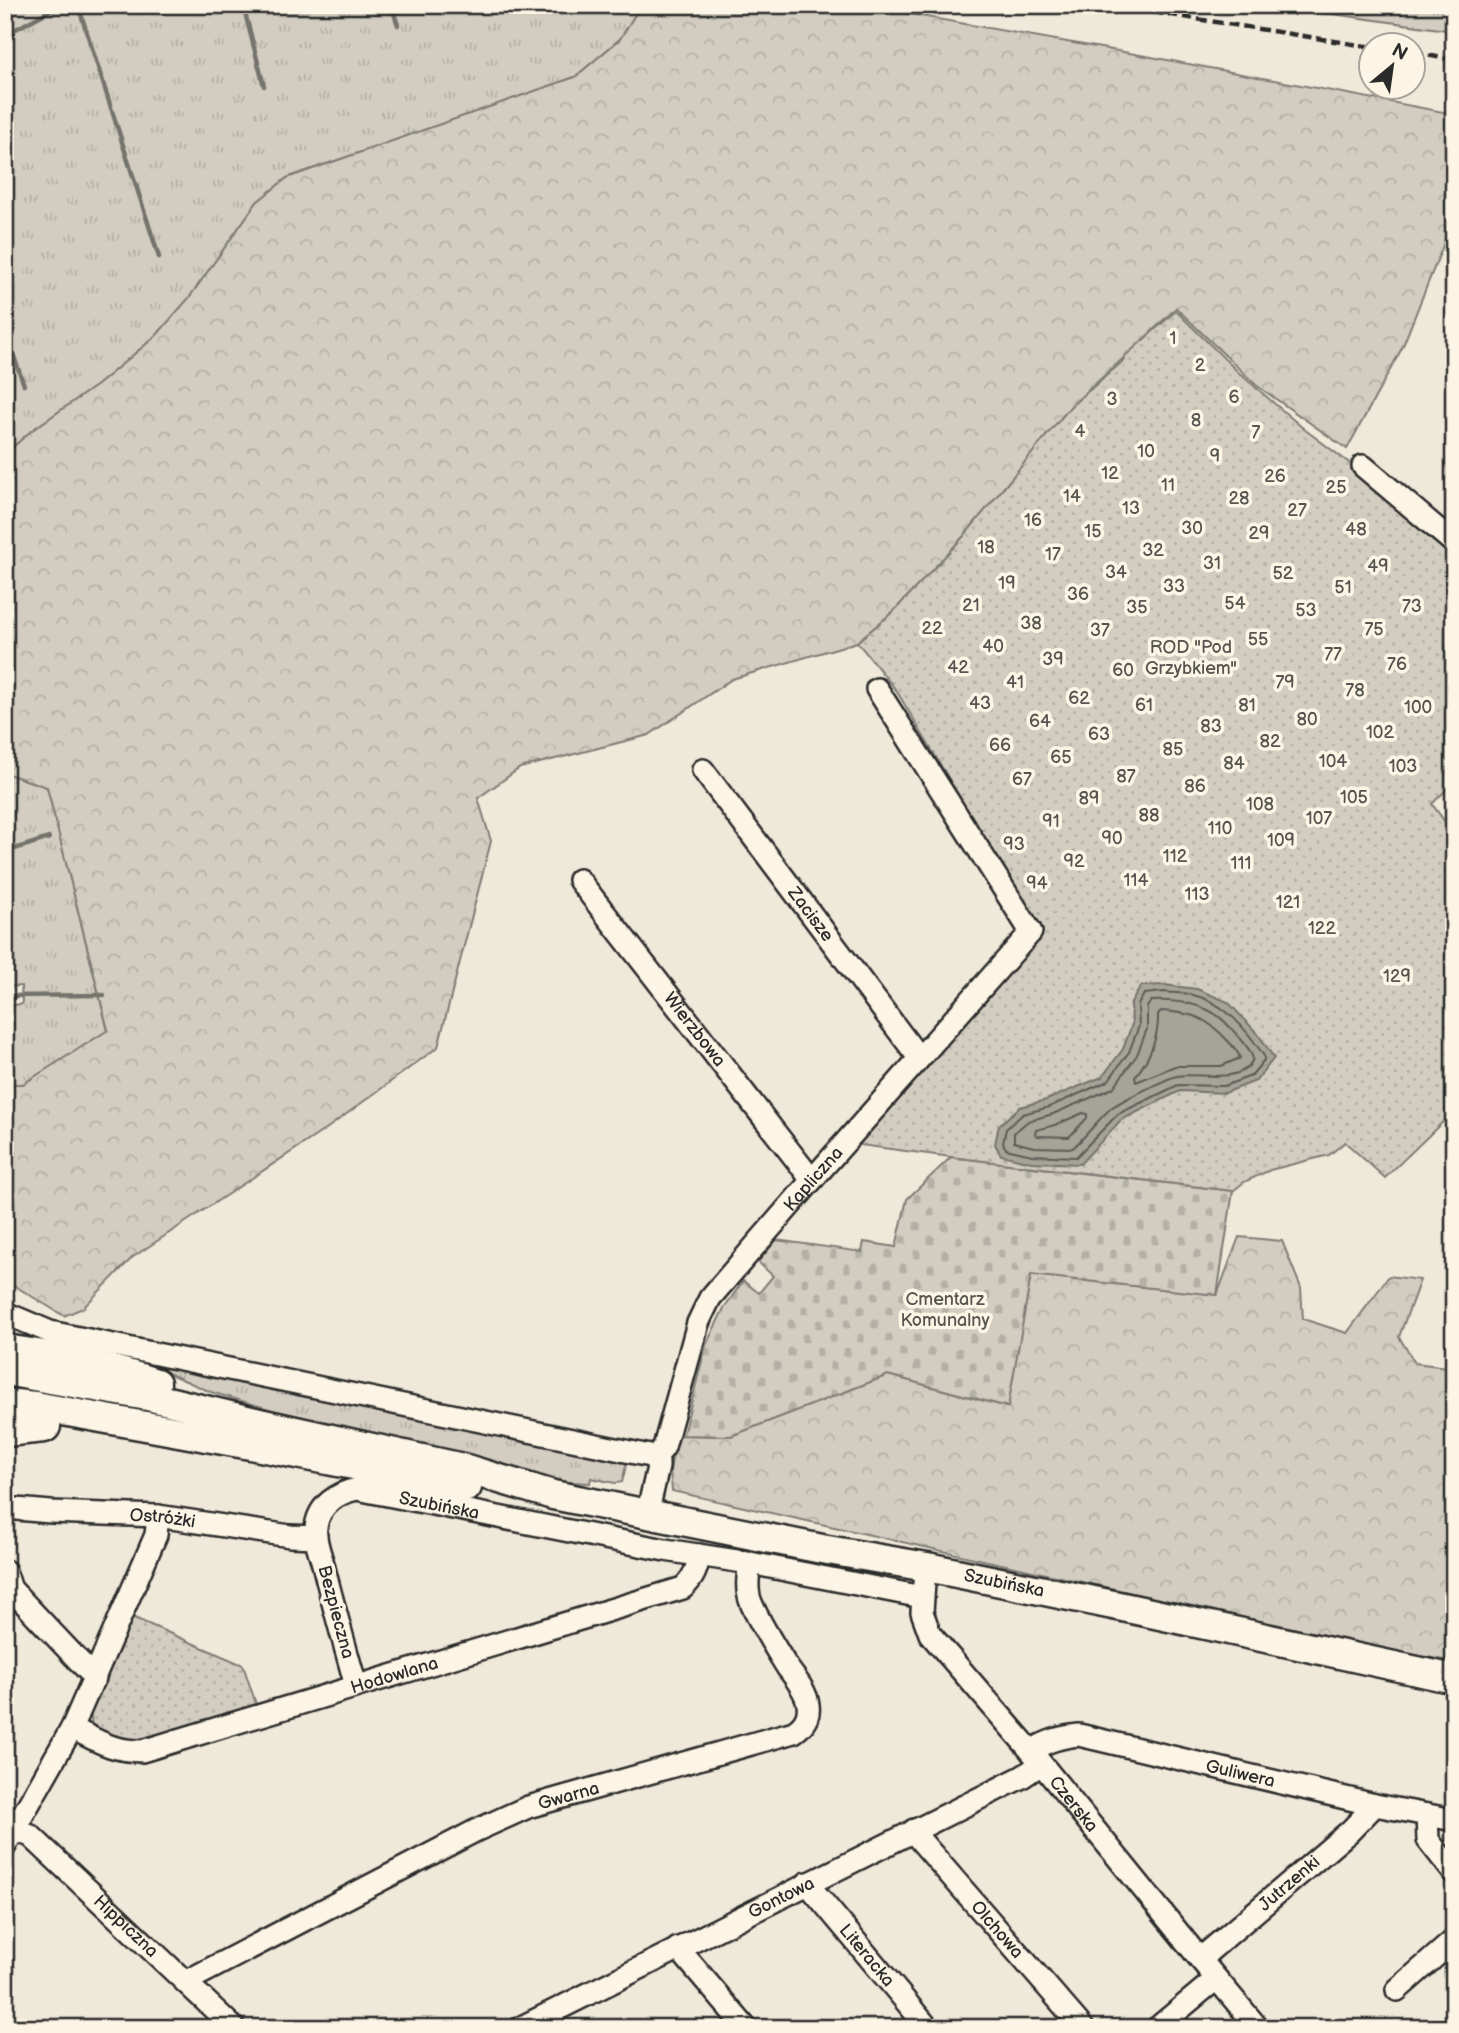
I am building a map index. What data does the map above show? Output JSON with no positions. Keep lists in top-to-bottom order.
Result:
{
  "streets": {
    "main road": ["Szubińska"],
    "street": [
      "Zacisze",
      "Wierzbowa",
      "Kapliczna",
      "Ostróżki",
      "Bezpieczna",
      "Hodowlana",
      "Guliwera",
      "Gwarna",
      "Czerska",
      "Jutrzenki",
      "Gontowa",
      "Hippiczna",
      "Olchowa",
      "Literacka"
    ]
  },
  "crossings": [
    ["Zacisze", "Kapliczna"],
    ["Wierzbowa", "Kapliczna"],
    ["Kapliczna", "Szubińska"],
    ["Szubińska", "Ostróżki"],
    ["Szubińska", "Bezpieczna"],
    ["Szubińska", "Hodowlana"],
    ["Szubińska", "Gwarna"],
    ["Szubińska", "Czerska"],
    ["Ostróżki", "Bezpieczna"],
    ["Bezpieczna", "Hodowlana"],
    ["Guliwera", "Czerska"],
    ["Guliwera", "Jutrzenki"],
    ["Guliwera", "Gontowa"],
    ["Gwarna", "Hippiczna"],
    ["Czerska", "Jutrzenki"],
    ["Czerska", "Gontowa"],
    ["Gontowa", "Olchowa"],
    ["Gontowa", "Literacka"]
  ],
  "parks": [
    "1",
    "2",
    "6",
    "3",
    "8",
    "4",
    "7",
    "10",
    "9",
    "12",
    "26",
    "11",
    "25",
    "14",
    "28",
    "13",
    "27",
    "16",
    "30",
    "48",
    "15",
    "29",
    "18",
    "32",
    "17",
    "31",
    "49",
    "34",
    "52",
    "19",
    "33",
    "51",
    "36",
    "54",
    "21",
    "73",
    "35",
    "53",
    "38",
    "22",
    "75",
    "37",
    "55",
    "40",
    "ROD \"Pod Grzybkiem\"",
    "77",
    "39",
    "76",
    "42",
    "60",
    "41",
    "79",
    "78",
    "62",
    "43",
    "61",
    "81",
    "100",
    "80",
    "64",
    "83",
    "102",
    "63",
    "82",
    "66",
    "85",
    "65",
    "104",
    "84",
    "103",
    "87",
    "67",
    "86",
    "105",
    "89",
    "108",
    "88",
    "107",
    "91",
    "110",
    "90",
    "109",
    "93",
    "112",
    "92",
    "111",
    "114",
    "94",
    "113",
    "121",
    "122",
    "129",
    "Cmentarz Komunalny"
  ],
  "north": "top right"
}
